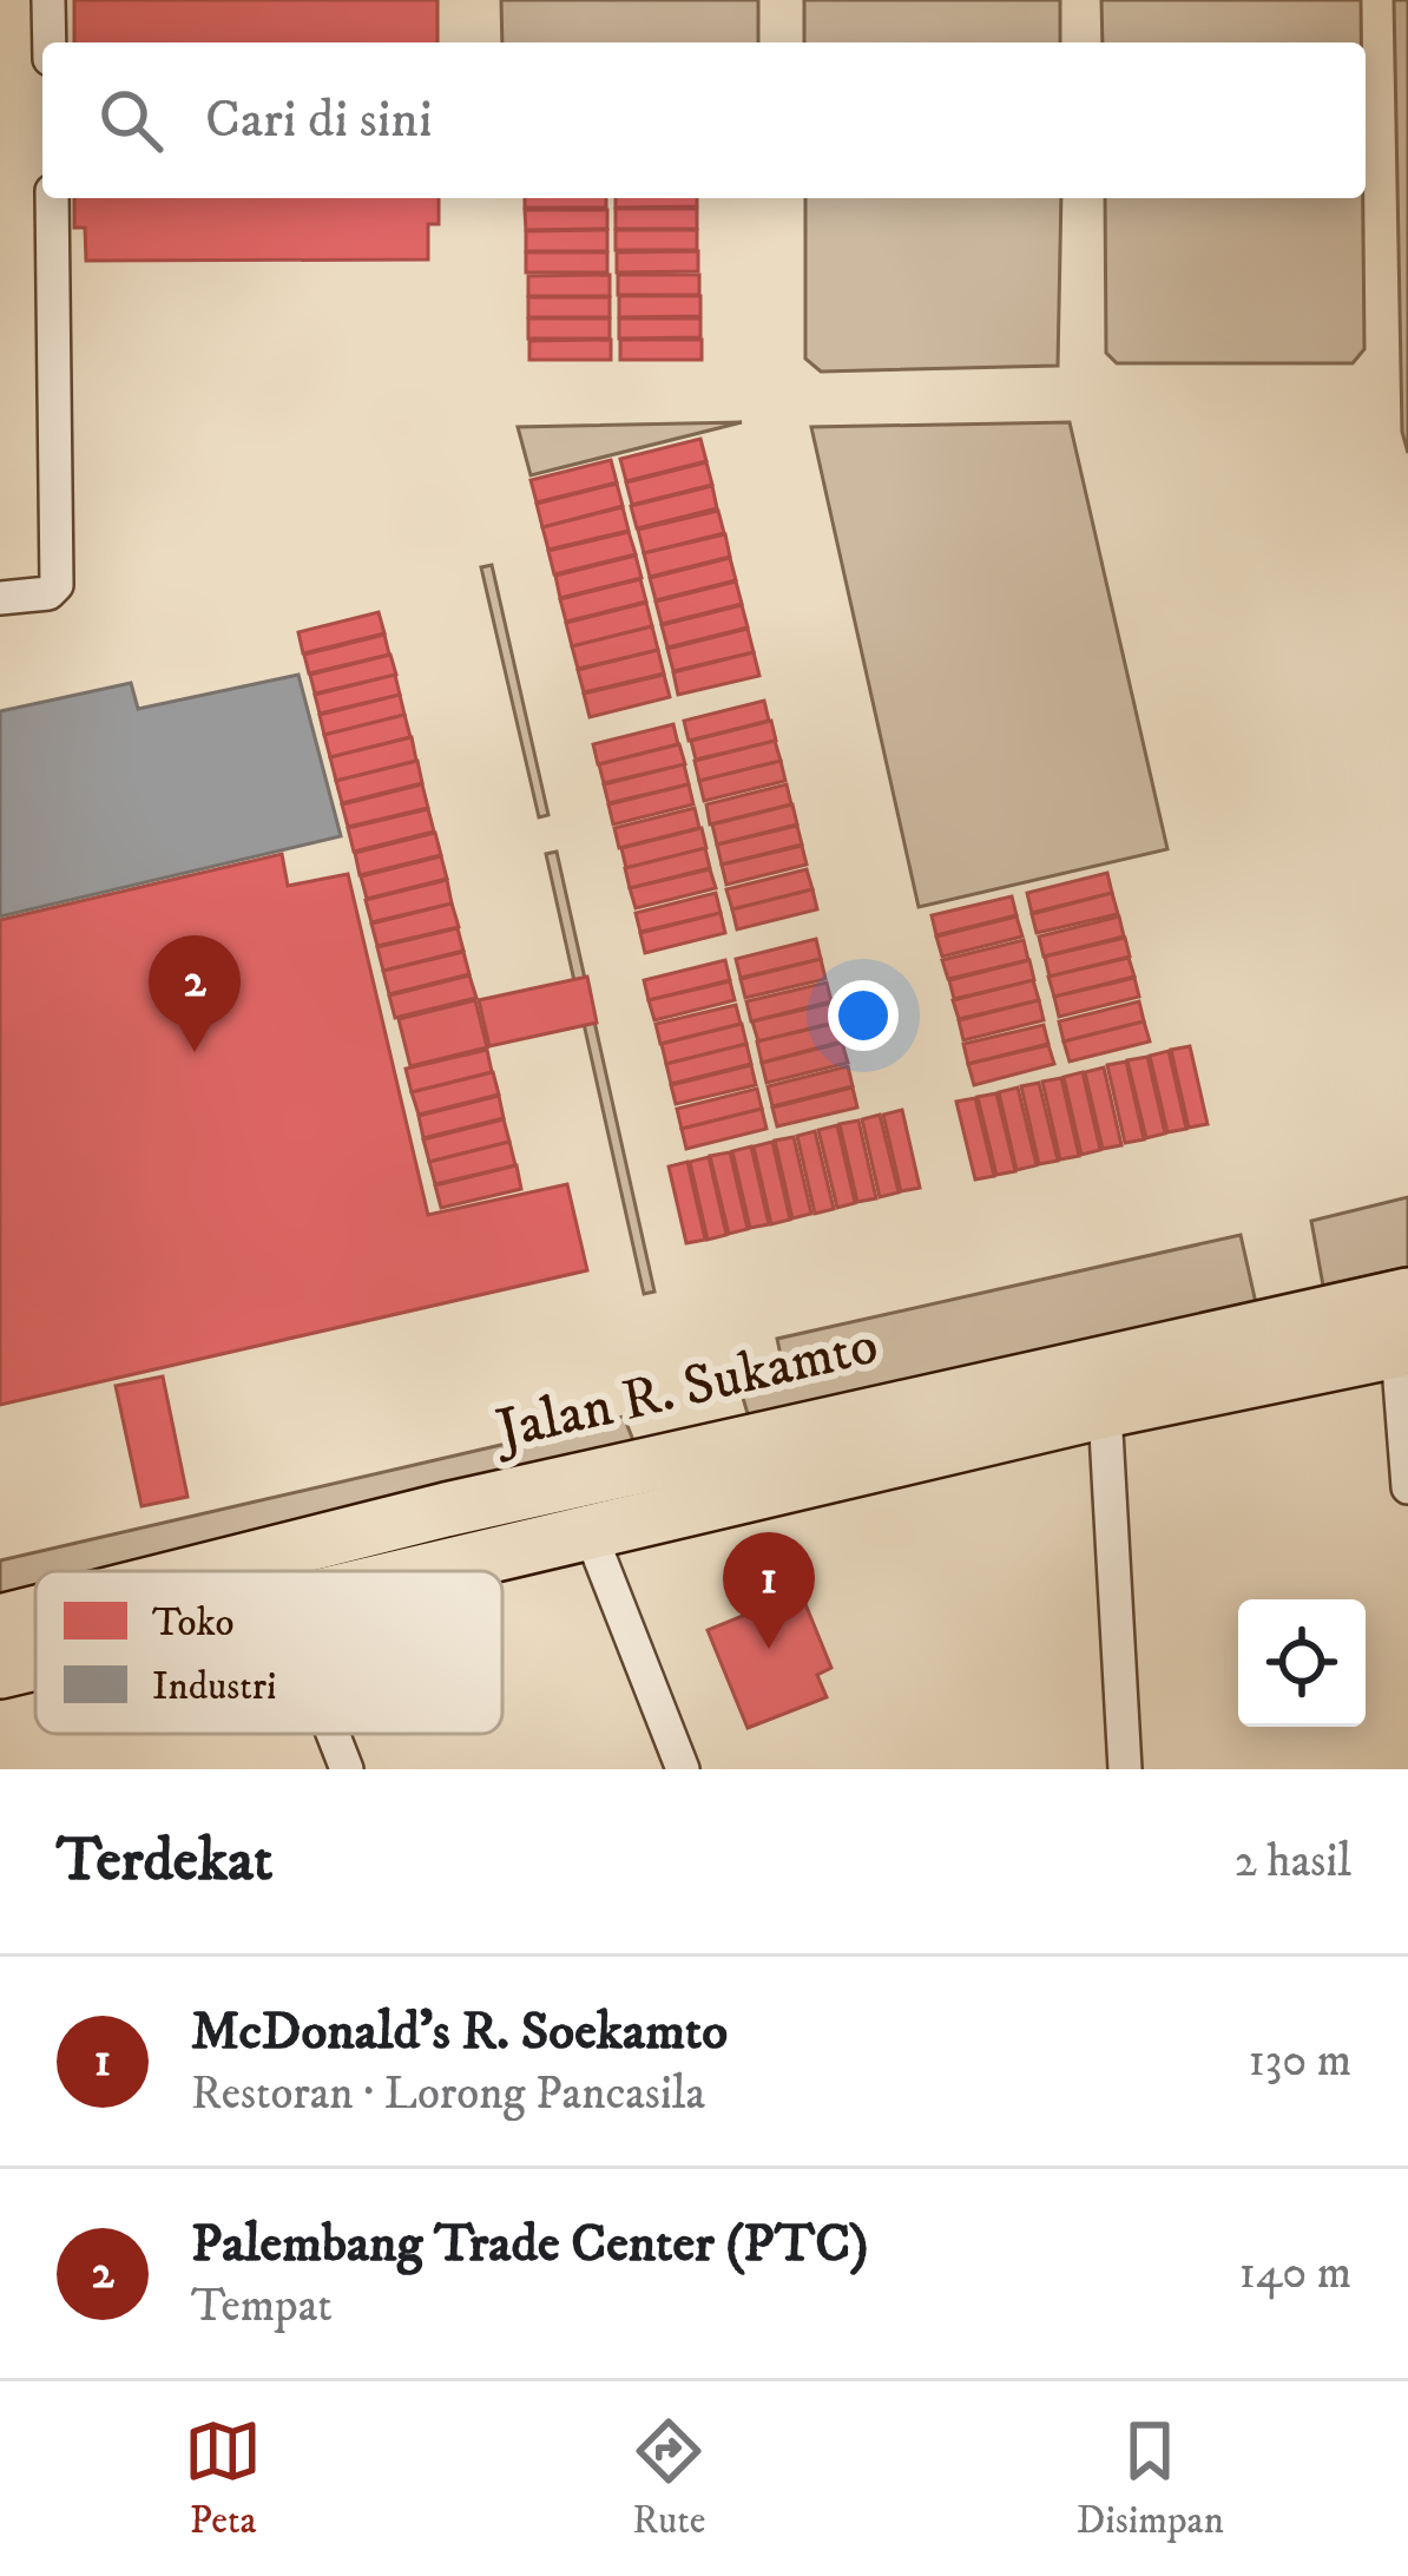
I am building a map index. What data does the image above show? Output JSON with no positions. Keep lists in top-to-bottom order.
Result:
{
  "streets": {
    "highway": ["Jalan R. Sukamto"]
  },
  "legend": ["Toko", "Industri"],
  "page": {
    "search": "Cari di sini",
    "pins": ["2", "1"],
    "heading": ["Terdekat", "2 hasil"],
    "list": [
      {
        "mark": "1",
        "name": "McDonald's R. Soekamto",
        "note": "Restoran · Lorong Pancasila",
        "value": "130 m"
      },
      {
        "mark": "2",
        "name": "Palembang Trade Center (PTC)",
        "note": "Tempat",
        "value": "140 m"
      }
    ],
    "nav": ["Peta", "Rute", "Disimpan"]
  }
}
